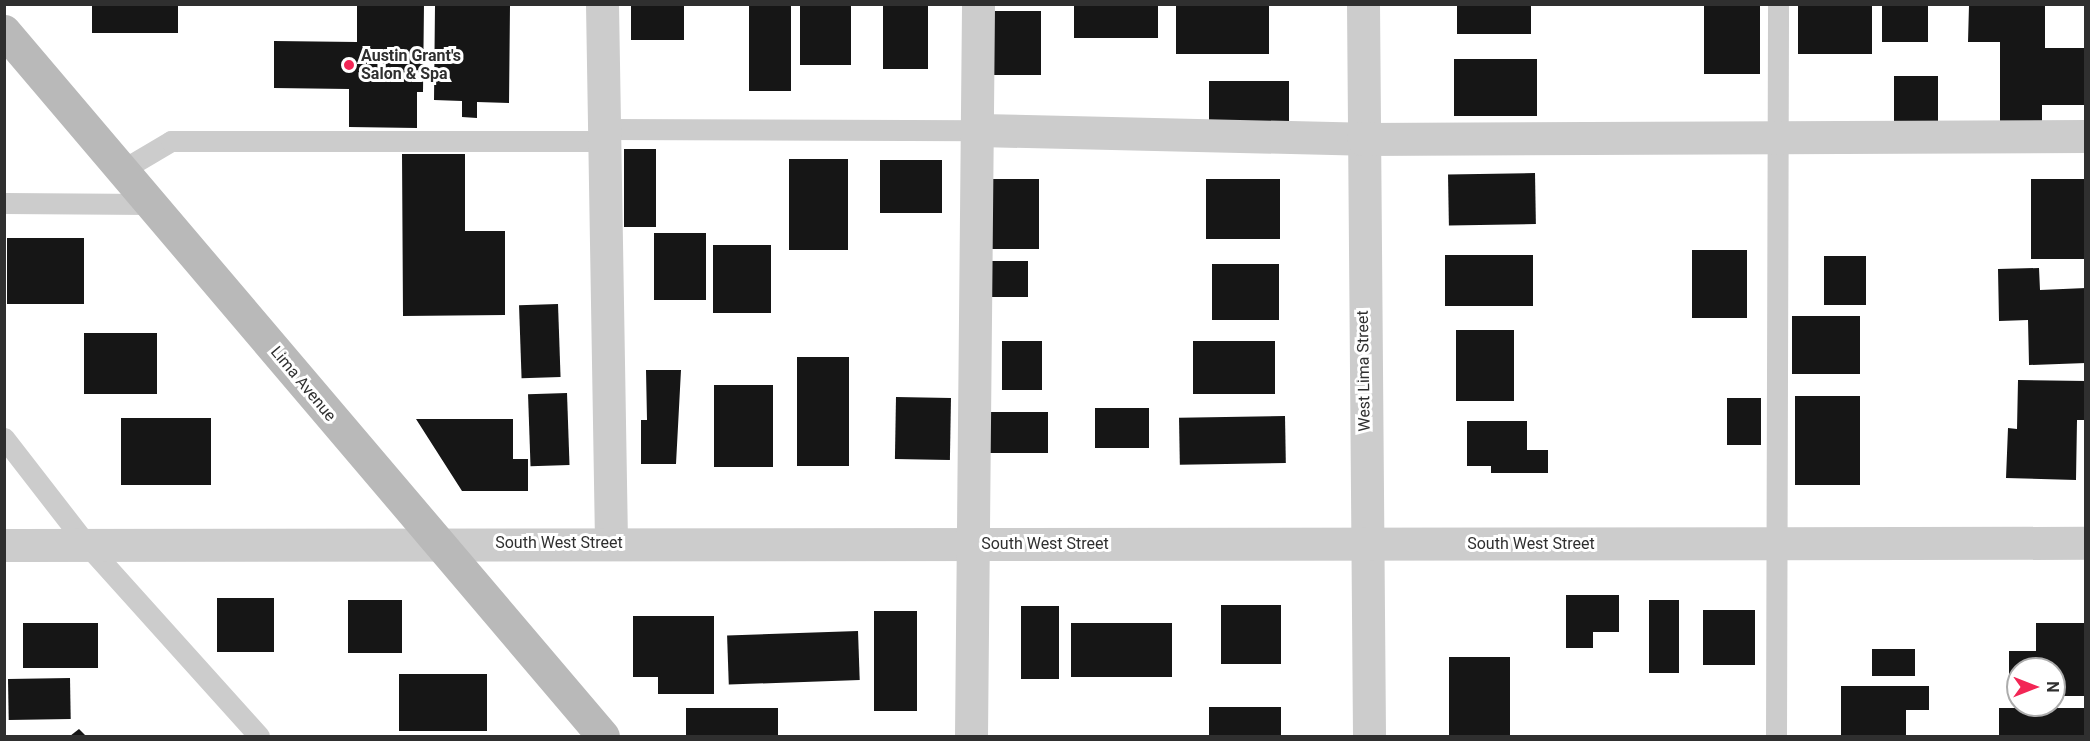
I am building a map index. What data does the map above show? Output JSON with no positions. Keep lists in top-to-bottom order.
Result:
{
  "streets": {
    "main road": ["Lima Avenue"],
    "street": ["West Lima Street", "South West Street"]
  },
  "crossings": [
    ["West Lima Street", "South West Street"],
    ["Lima Avenue", "South West Street"]
  ],
  "places": ["Austin Grant's Salon & Spa"],
  "north": "right"
}
